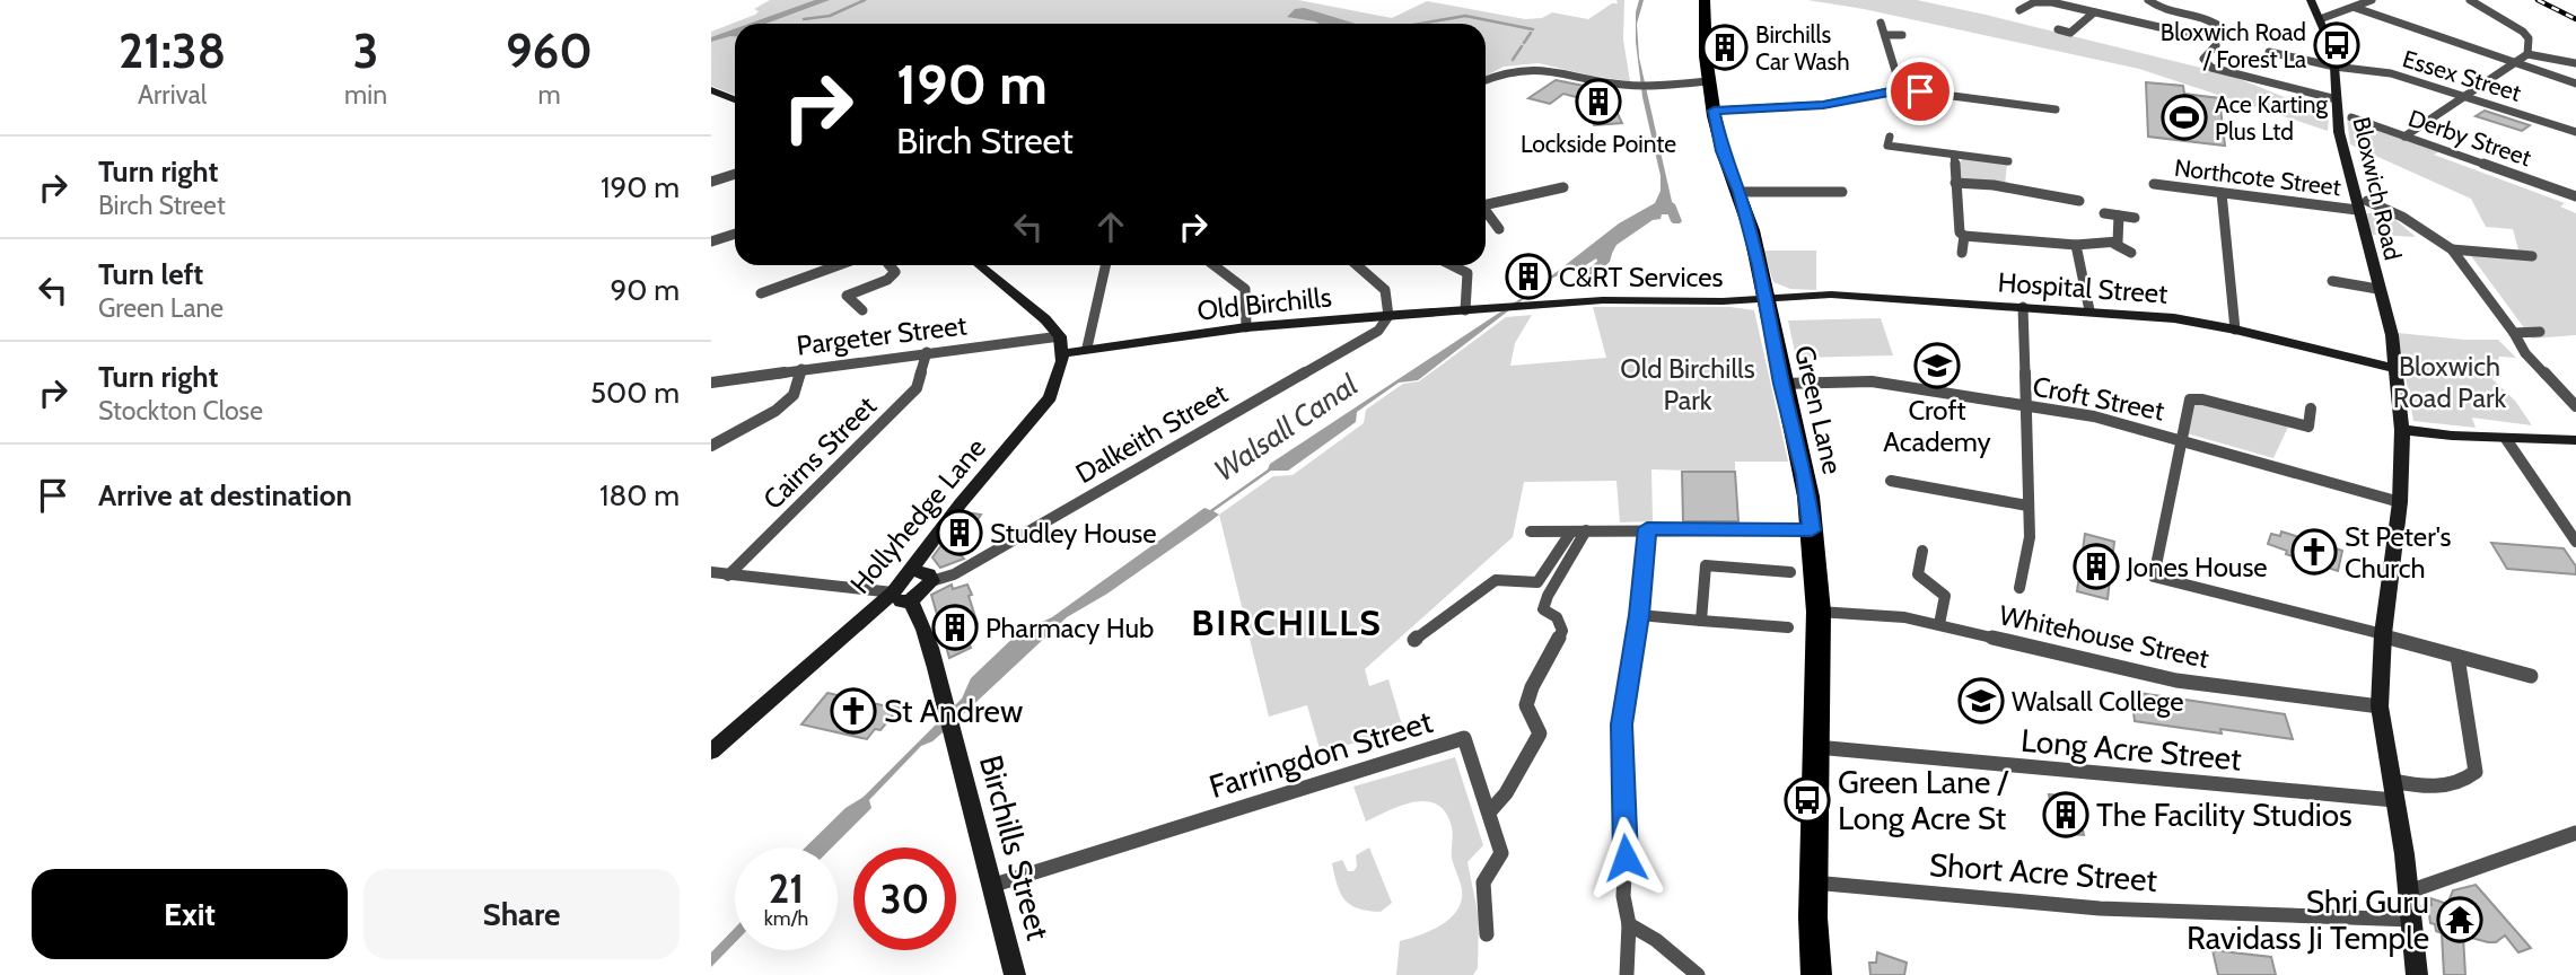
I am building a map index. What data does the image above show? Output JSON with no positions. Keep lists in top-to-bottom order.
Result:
{
  "streets": {
    "highway": ["Green Lane"],
    "street": [
      "Essex Street",
      "Derby Street",
      "Northcote Street",
      "Bloxwich Road",
      "Hospital Street",
      "Old Birchills",
      "Pargeter Street",
      "Croft Street",
      "Dalkeith Street",
      "Cairns Street",
      "Hollyhedge Lane",
      "Whitehouse Street",
      "Long Acre Street",
      "Farringdon Street",
      "Birchills Street",
      "Short Acre Street"
    ]
  },
  "crossings": [
    ["Essex Street", "Bloxwich Road"],
    ["Northcote Street", "Bloxwich Road"],
    ["Bloxwich Road", "Hospital Street"],
    ["Bloxwich Road", "Croft Street"],
    ["Bloxwich Road", "Whitehouse Street"],
    ["Bloxwich Road", "Long Acre Street"],
    ["Bloxwich Road", "Short Acre Street"],
    ["Hospital Street", "Old Birchills"],
    ["Hospital Street", "Green Lane"],
    ["Old Birchills", "Pargeter Street"],
    ["Old Birchills", "Green Lane"],
    ["Old Birchills", "Dalkeith Street"],
    ["Old Birchills", "Hollyhedge Lane"],
    ["Pargeter Street", "Cairns Street"],
    ["Pargeter Street", "Hollyhedge Lane"],
    ["Croft Street", "Green Lane"],
    ["Green Lane", "Whitehouse Street"],
    ["Green Lane", "Long Acre Street"],
    ["Green Lane", "Short Acre Street"],
    ["Hollyhedge Lane", "Birchills Street"],
    ["Farringdon Street", "Birchills Street"]
  ],
  "districts": ["BIRCHILLS"],
  "water": ["Walsall Canal"],
  "parks": ["Bloxwich Road Park", "Old Birchills Park"],
  "places": {
    "bus stop": ["Bloxwich Road / Forest La", "Green Lane / Long Acre St"],
    "building": [
      "Birchills Car Wash",
      "Lockside Pointe",
      "C&RT Services",
      "Studley House",
      "Jones House",
      "Pharmacy Hub",
      "The Facility Studios"
    ],
    "sports": ["Ace Karting Plus Ltd"],
    "school or university": ["Croft Academy", "Walsall College"],
    "church": ["St Peter's Church", "St Andrew"],
    "temple": ["Shri Guru Ravidass Ji Temple"]
  },
  "page": {
    "eta": [
      "21:38",
      "Arrival",
      "3",
      "min",
      "960",
      "m"
    ],
    "turn": ["190 m", "Birch Street"],
    "list": [
      {
        "name": "Turn right",
        "note": "Birch Street",
        "value": "190 m"
      },
      {
        "name": "Turn left",
        "note": "Green Lane",
        "value": "90 m"
      },
      {
        "name": "Turn right",
        "note": "Stockton Close",
        "value": "500 m"
      },
      {
        "name": "Arrive at destination",
        "value": "180 m"
      }
    ],
    "speed": "21 km/h",
    "limit": "30",
    "buttons": ["Exit", "Share"]
  }
}
